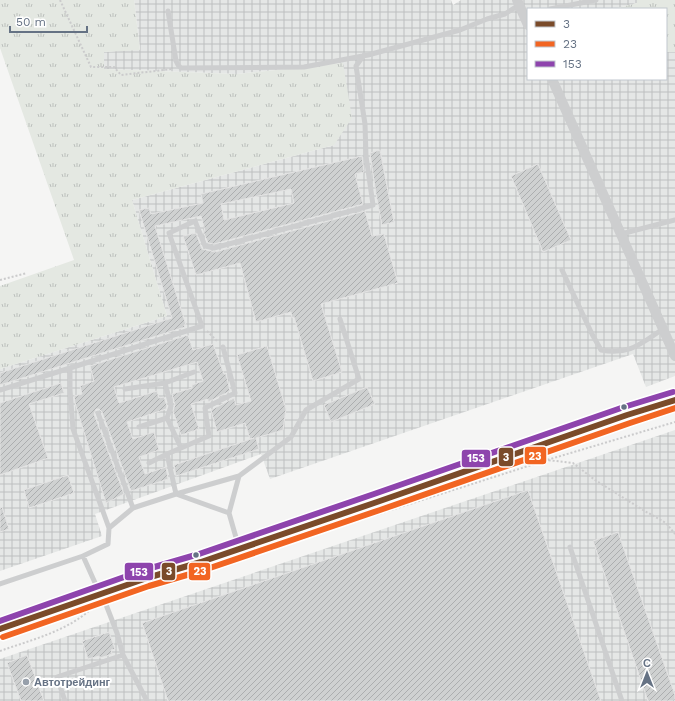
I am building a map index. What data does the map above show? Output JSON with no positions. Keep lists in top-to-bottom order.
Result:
{
  "places": ["Автотрейдинг"],
  "lines": ["transit line 153", "transit line 3", "transit line 23"],
  "legend": ["3", "23", "153"],
  "scale_bar": "50 m",
  "north": "top"
}
